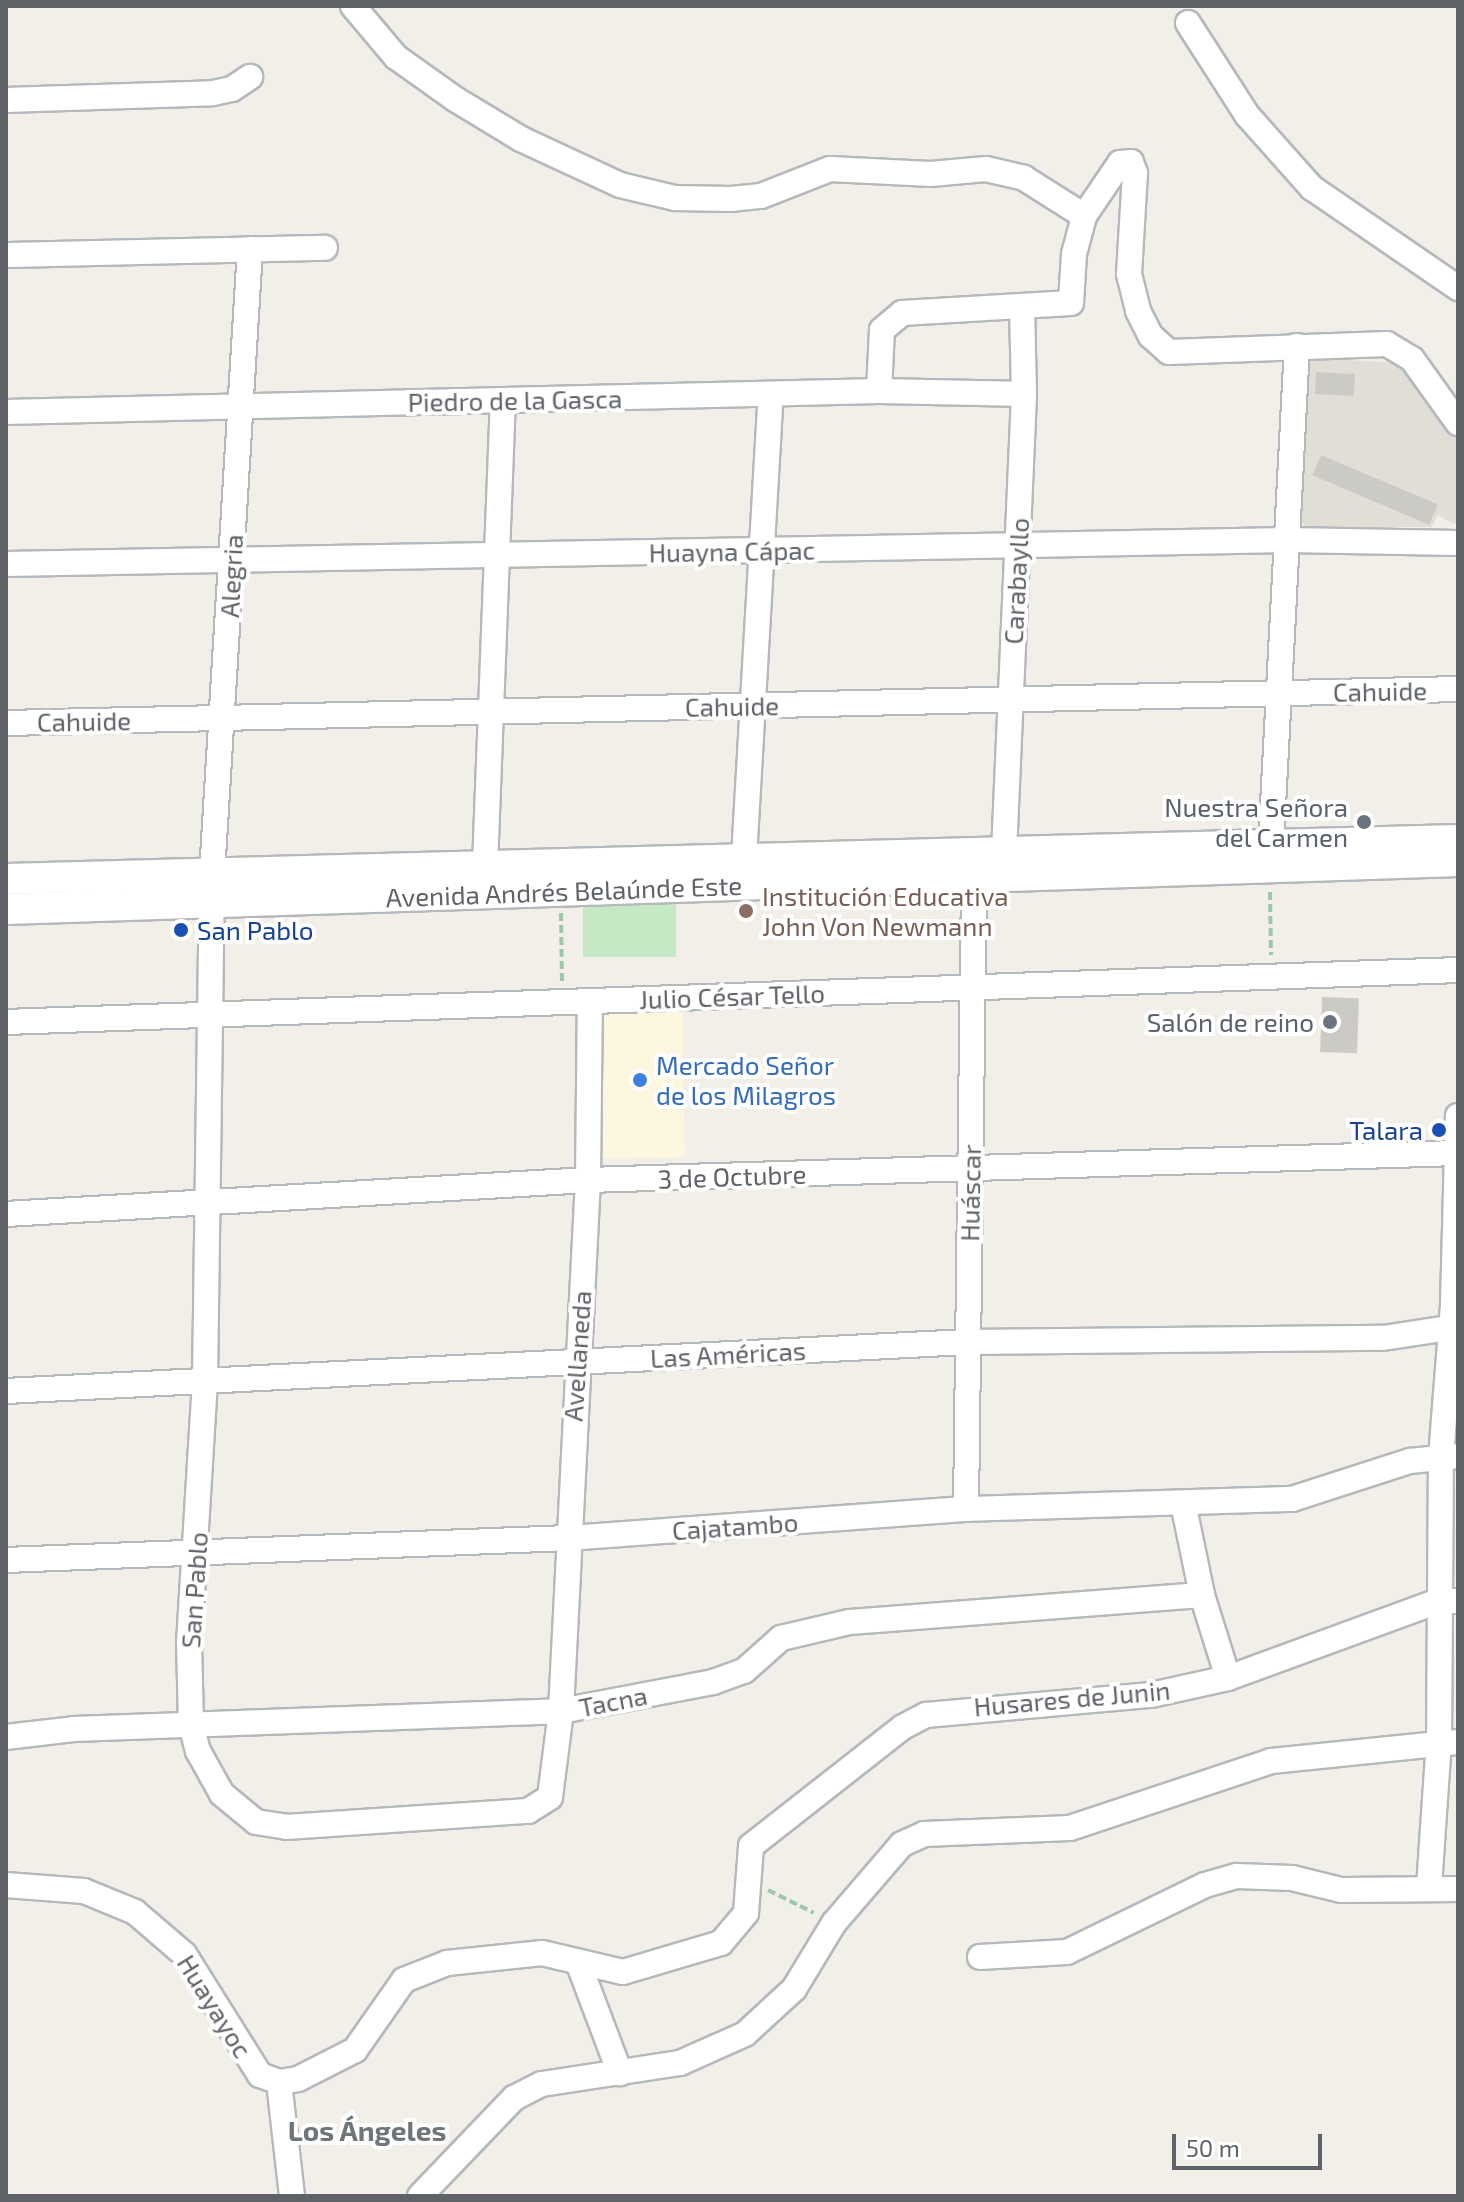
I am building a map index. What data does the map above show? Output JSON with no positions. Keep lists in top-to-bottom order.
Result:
{
  "streets": {
    "street": [
      "Piedro de la Gasca",
      "Huayna Cápac",
      "Alegria",
      "Carabayllo",
      "Cahuide",
      "Avenida Andrés Belaúnde Este",
      "Julio César Tello",
      "3 de Octubre",
      "Huáscar",
      "Las Américas",
      "Avellaneda",
      "Cajatambo",
      "San Pablo",
      "Husares de Junin",
      "Tacna",
      "Huayayoc"
    ]
  },
  "crossings": [
    ["Piedro de la Gasca", "Alegria"],
    ["Piedro de la Gasca", "Carabayllo"],
    ["Huayna Cápac", "Alegria"],
    ["Huayna Cápac", "Carabayllo"],
    ["Alegria", "Cahuide"],
    ["Alegria", "Avenida Andrés Belaúnde Este"],
    ["Alegria", "San Pablo"],
    ["Carabayllo", "Cahuide"],
    ["Carabayllo", "Avenida Andrés Belaúnde Este"],
    ["Avenida Andrés Belaúnde Este", "Huáscar"],
    ["Avenida Andrés Belaúnde Este", "San Pablo"],
    ["Julio César Tello", "Huáscar"],
    ["Julio César Tello", "Avellaneda"],
    ["Julio César Tello", "San Pablo"],
    ["3 de Octubre", "Huáscar"],
    ["3 de Octubre", "Avellaneda"],
    ["3 de Octubre", "San Pablo"],
    ["Huáscar", "Las Américas"],
    ["Huáscar", "Cajatambo"],
    ["Las Américas", "Avellaneda"],
    ["Las Américas", "San Pablo"],
    ["Avellaneda", "Cajatambo"],
    ["Avellaneda", "San Pablo"],
    ["Avellaneda", "Tacna"],
    ["Cajatambo", "San Pablo"],
    ["San Pablo", "Tacna"]
  ],
  "districts": ["Los Ángeles"],
  "places": [
    "Nuestra Señora del Carmen",
    "Institución Educativa John Von Newmann",
    "San Pablo",
    "Salón de reino",
    "Mercado Señor de los Milagros",
    "Talara"
  ],
  "scale_bar": "50 m"
}
